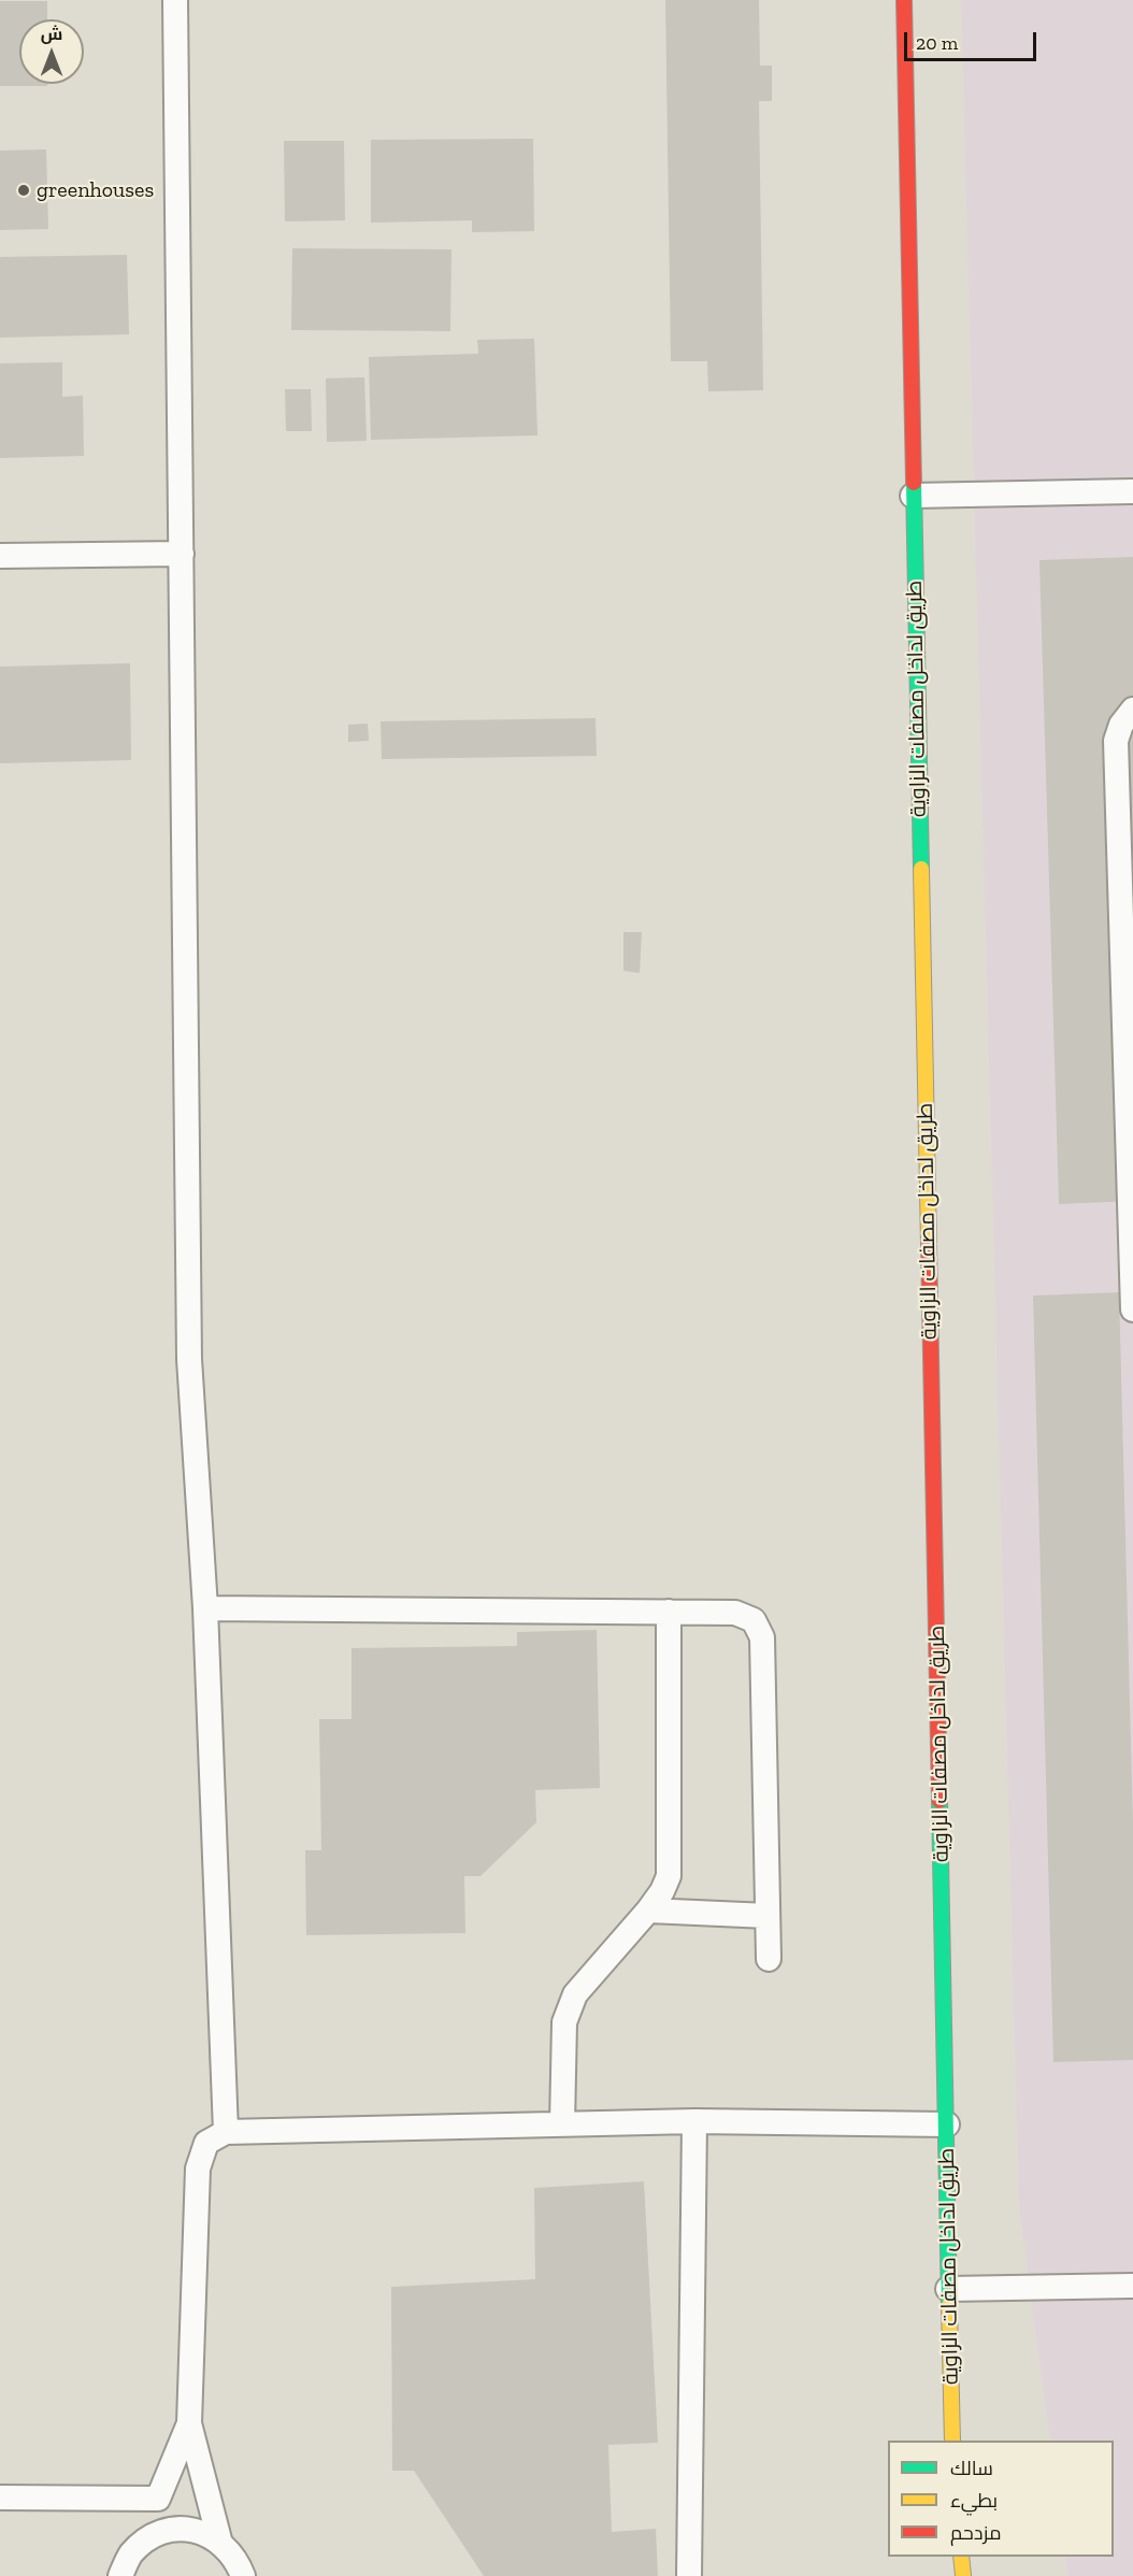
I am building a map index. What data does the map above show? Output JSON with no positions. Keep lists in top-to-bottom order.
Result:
{
  "streets": {
    "street": ["طريق لداخل مصفات الزاوية"]
  },
  "places": ["greenhouses"],
  "legend": ["سالك", "بطيء", "مزدحم"],
  "scale_bar": "20 m",
  "north": "top"
}
